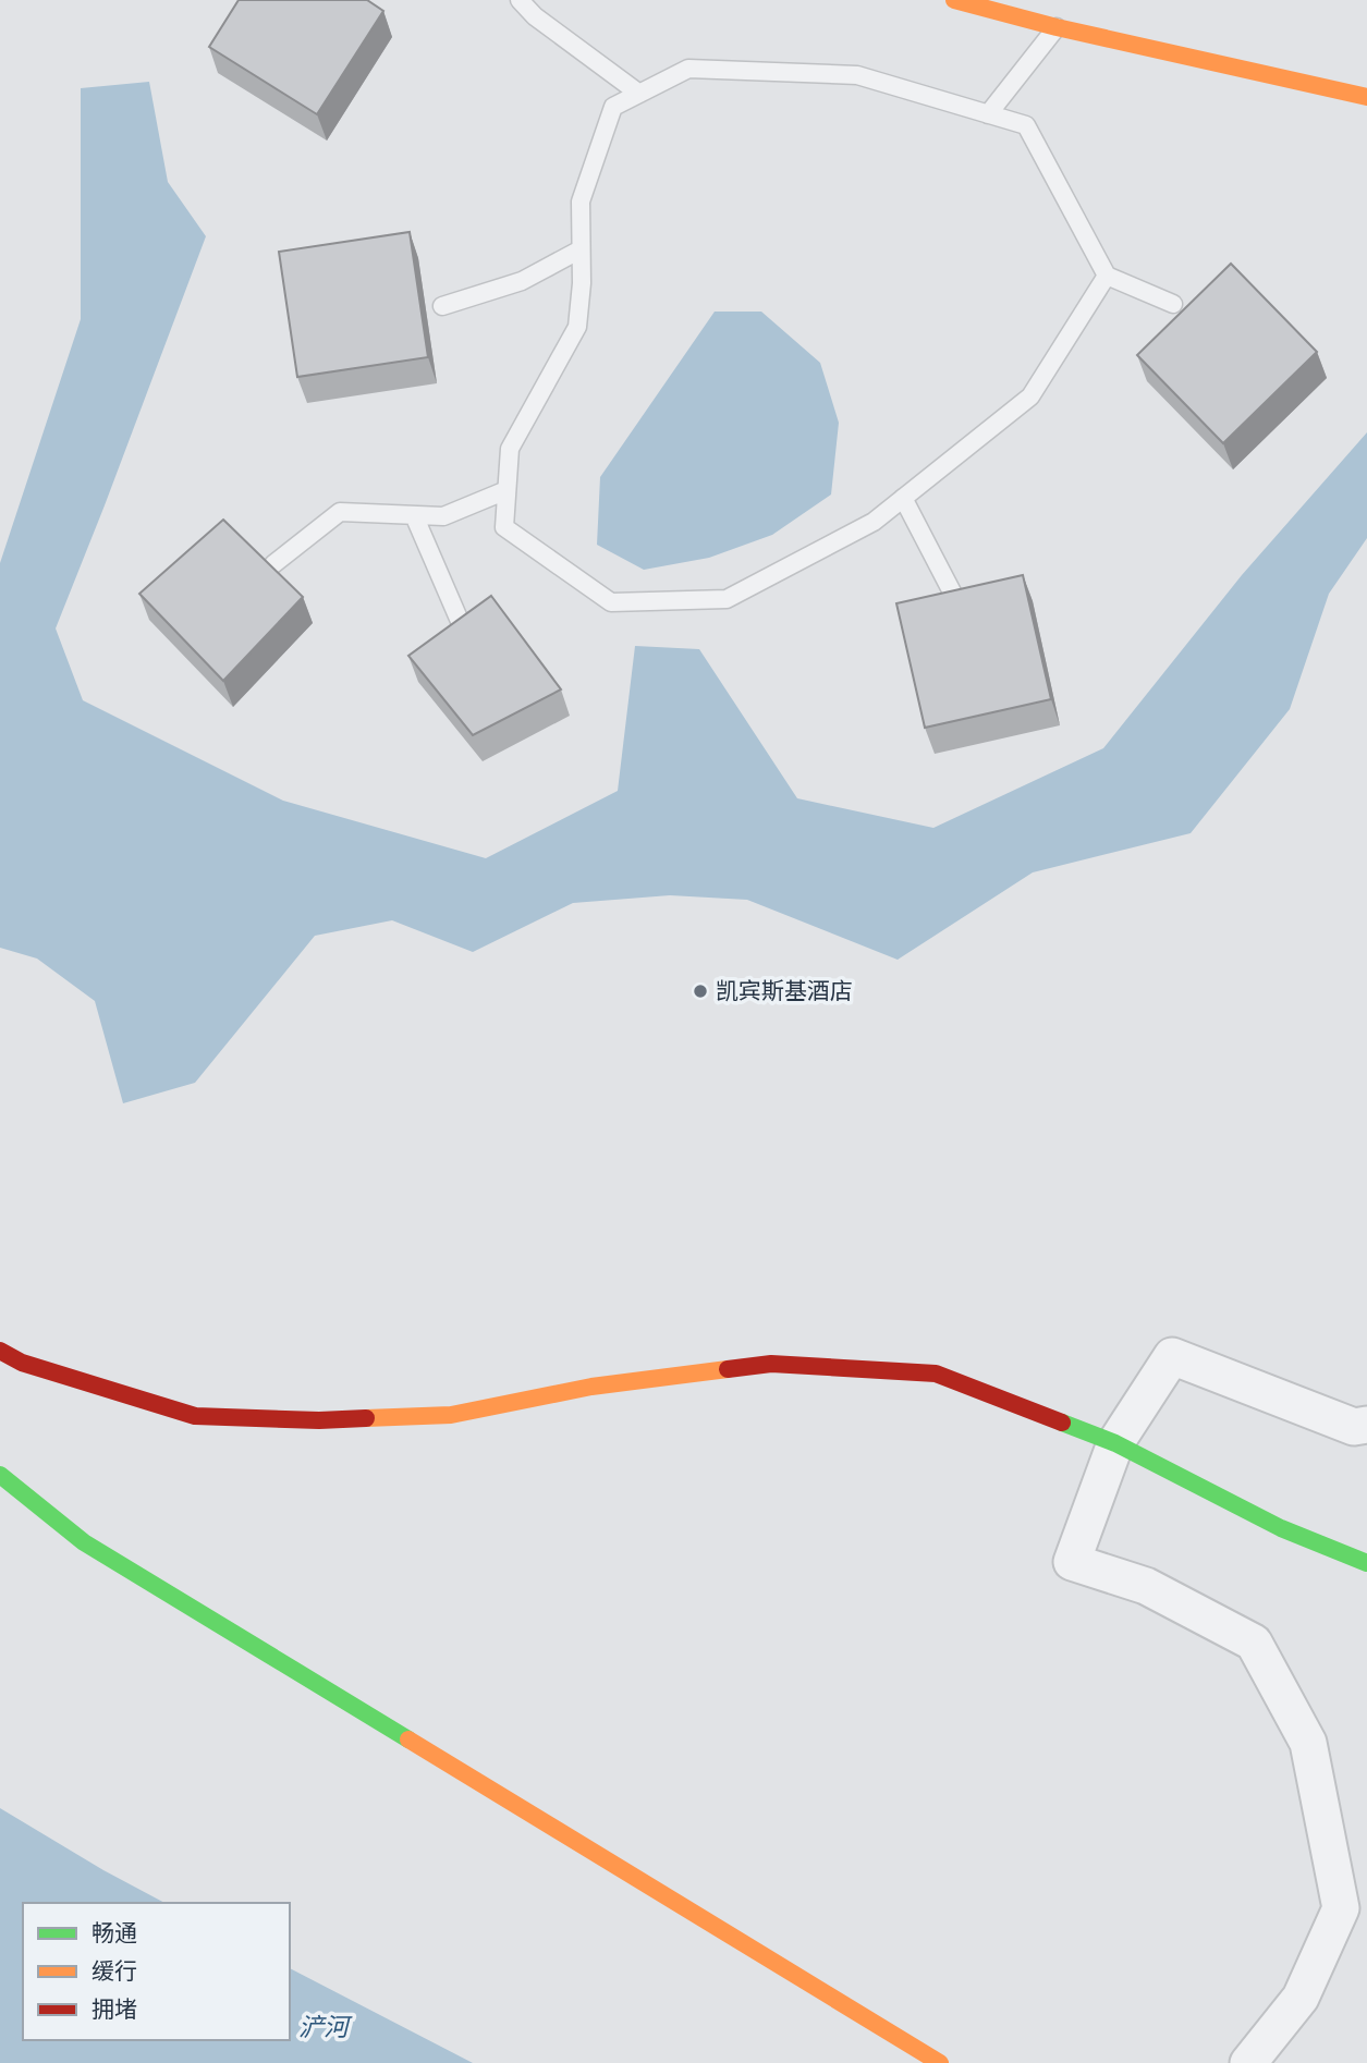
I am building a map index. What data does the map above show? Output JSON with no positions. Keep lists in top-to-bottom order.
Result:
{
  "water": ["浐河"],
  "places": ["凯宾斯基酒店"],
  "legend": ["畅通", "缓行", "拥堵"]
}
